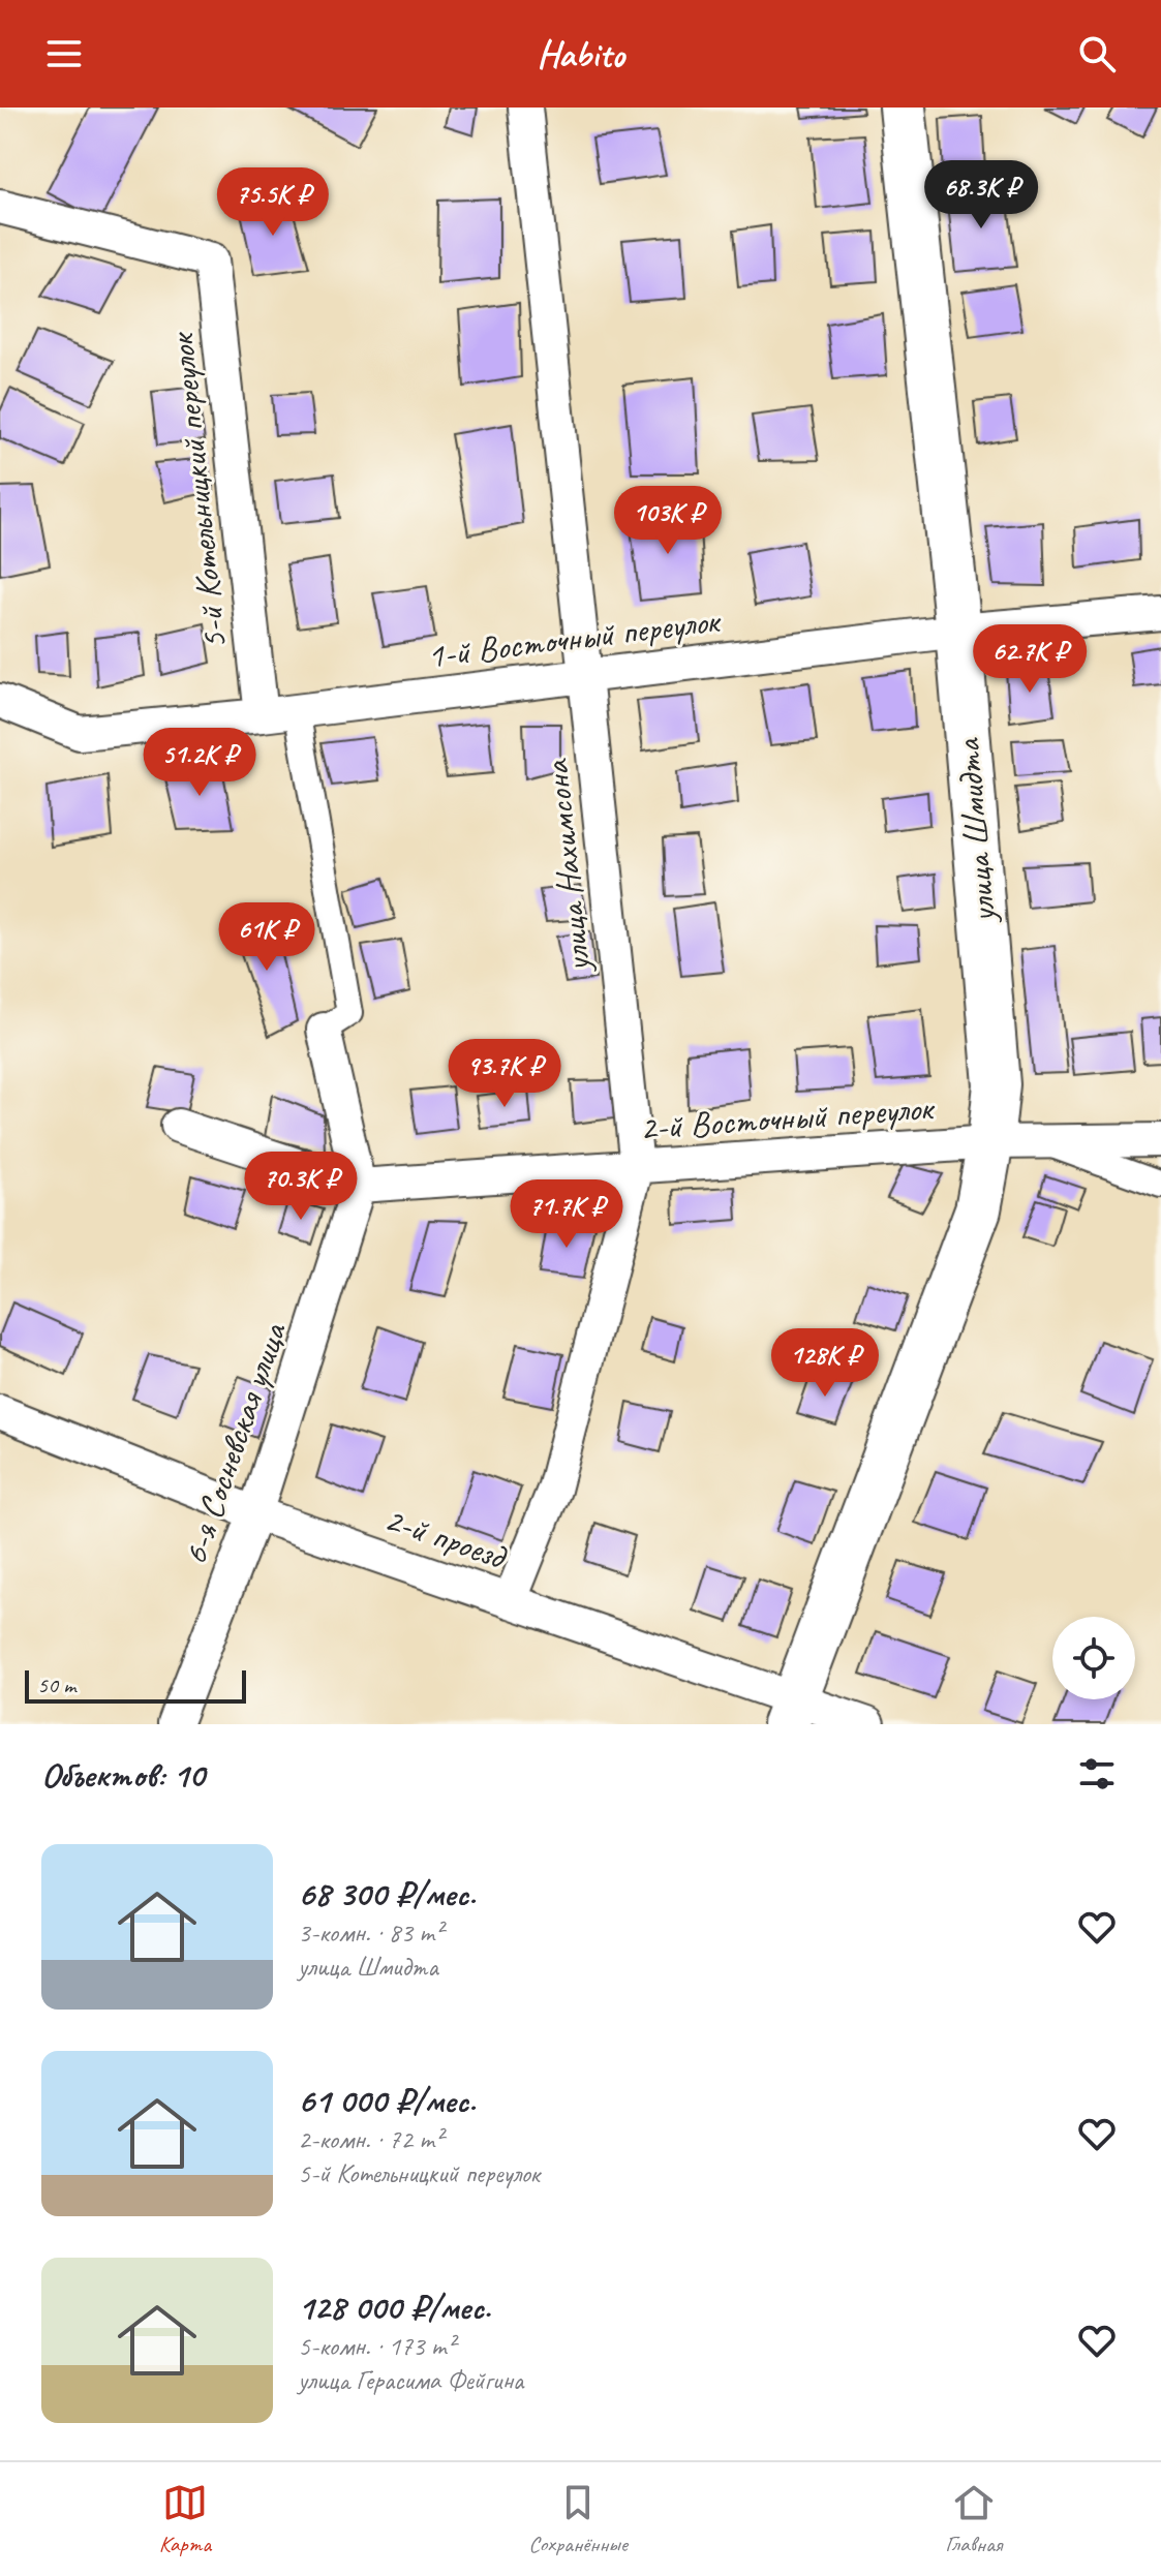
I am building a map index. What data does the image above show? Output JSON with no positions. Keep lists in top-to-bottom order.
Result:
{
  "streets": {
    "main road": ["улица Шмидта"],
    "street": [
      "5-й Котельницкий переулок",
      "1-й Восточный переулок",
      "улица Нахимсона",
      "2-й Восточный переулок",
      "6-я Сосневская улица",
      "2-й проезд"
    ]
  },
  "crossings": [
    ["5-й Котельницкий переулок", "1-й Восточный переулок"],
    ["1-й Восточный переулок", "улица Шмидта"],
    ["1-й Восточный переулок", "улица Нахимсона"],
    ["улица Шмидта", "2-й Восточный переулок"],
    ["улица Шмидта", "2-й проезд"],
    ["улица Нахимсона", "2-й Восточный переулок"],
    ["улица Нахимсона", "2-й проезд"],
    ["2-й Восточный переулок", "6-я Сосневская улица"],
    ["6-я Сосневская улица", "2-й проезд"]
  ],
  "scale_bar": "50 m",
  "page": {
    "header": "Habito",
    "price": [
      "68.3K ₽",
      "75.5K ₽",
      "103K ₽",
      "62.7K ₽",
      "51.2K ₽",
      "61K ₽",
      "93.7K ₽",
      "70.3K ₽",
      "71.7K ₽",
      "128K ₽"
    ],
    "scale": "50 m",
    "heading": "Объектов: 10",
    "list": [
      {
        "name": "68 300 ₽/мес.",
        "note": "3-комн. · 83 m² · улица Шмидта"
      },
      {
        "name": "61 000 ₽/мес.",
        "note": "2-комн. · 72 m² · 5-й Котельницкий переулок"
      },
      {
        "name": "128 000 ₽/мес.",
        "note": "5-комн. · 173 m² · улица Герасима Фейгина"
      }
    ],
    "tabs": ["Карта", "Сохранённые", "Главная"]
  }
}
